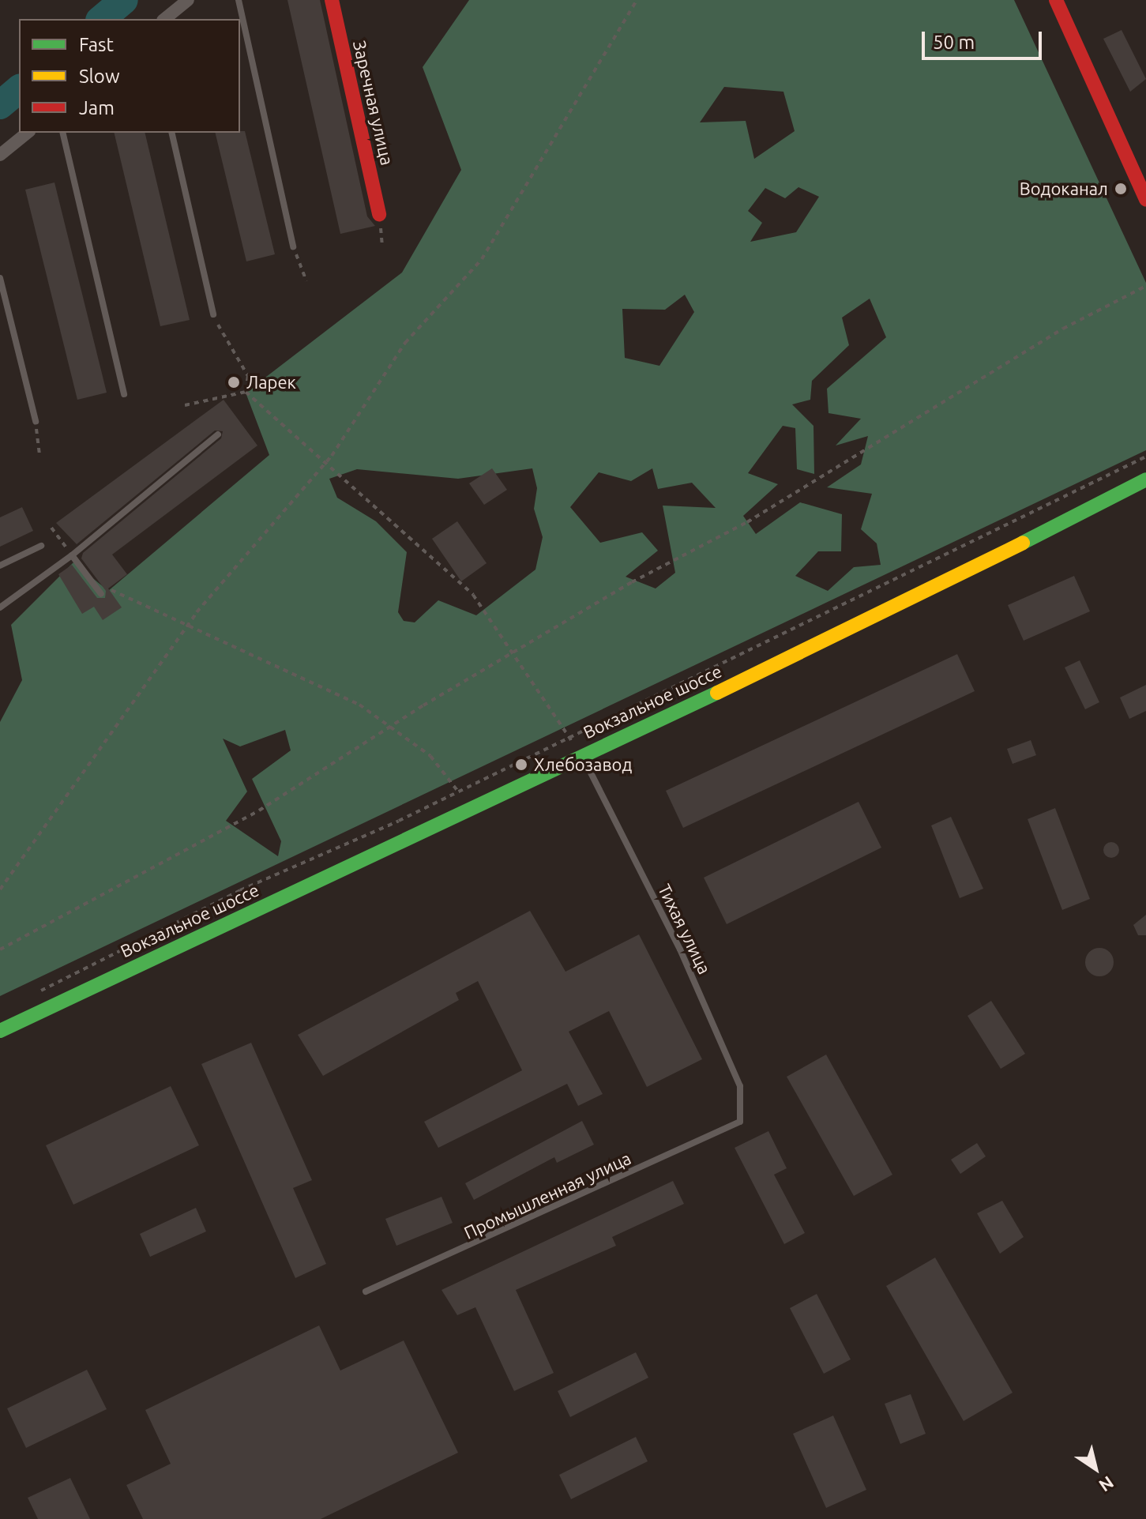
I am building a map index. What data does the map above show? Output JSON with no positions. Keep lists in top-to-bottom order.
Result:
{
  "streets": {
    "main road": ["Заречная улица", "Вокзальное шоссе"],
    "lane": ["Тихая улица", "Промышленная улица"]
  },
  "crossings": [
    ["Вокзальное шоссе", "Тихая улица"],
    ["Тихая улица", "Промышленная улица"]
  ],
  "places": ["Водоканал", "Ларек", "Хлебозавод"],
  "legend": ["Fast", "Slow", "Jam"],
  "scale_bar": "50 m",
  "north": "bottom right"
}
